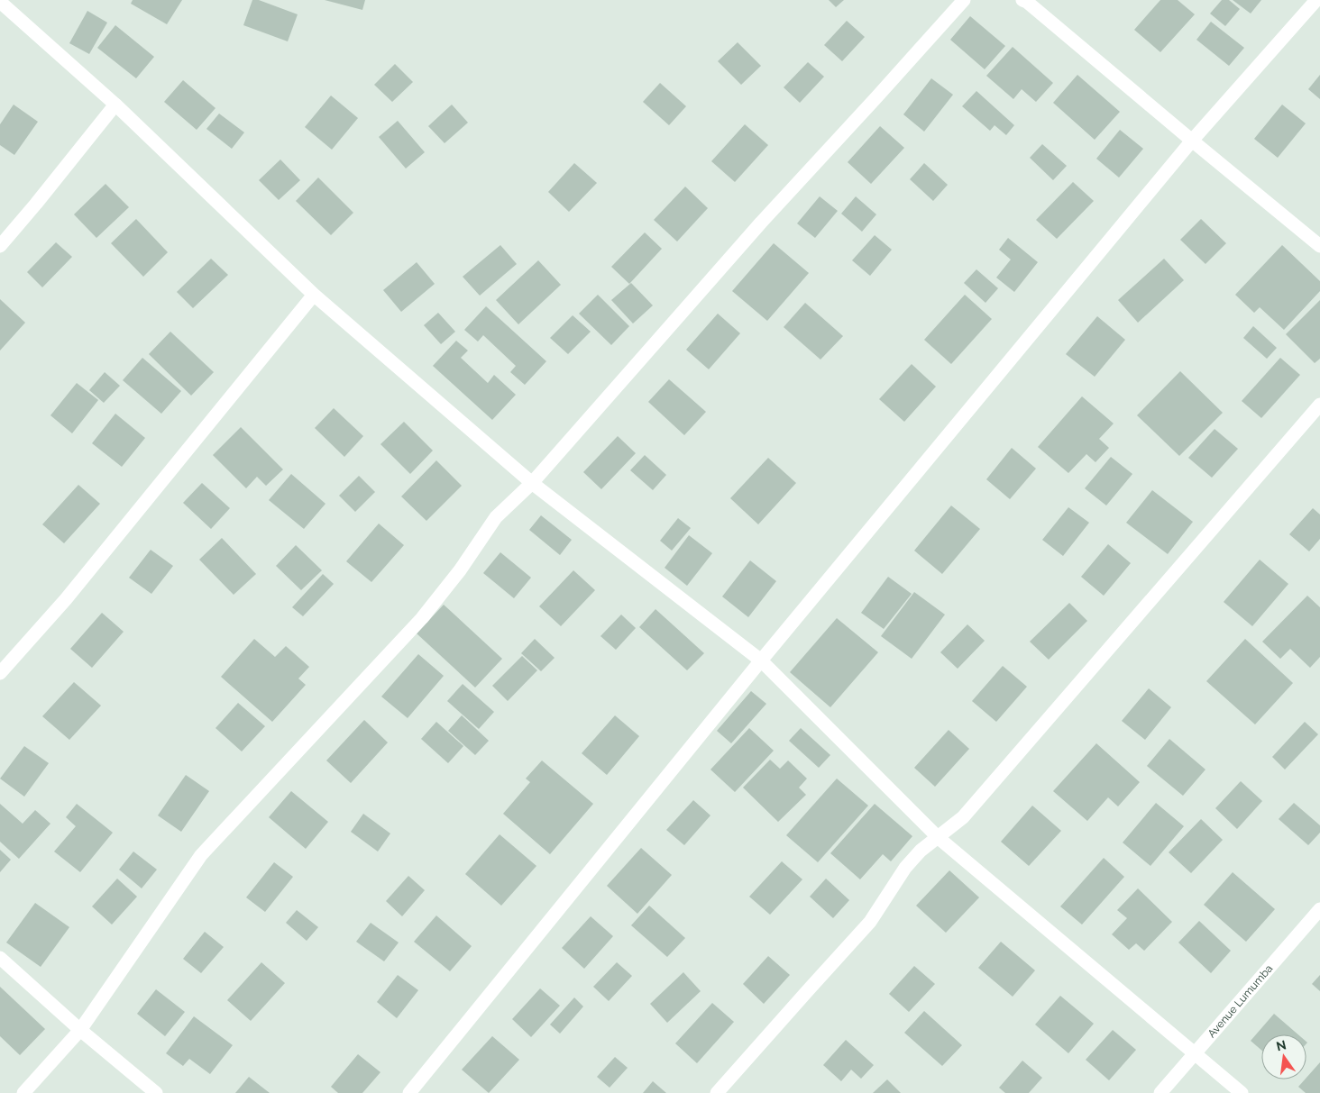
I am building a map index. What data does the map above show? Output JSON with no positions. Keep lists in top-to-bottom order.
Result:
{
  "streets": {
    "street": ["Avenue Lumumba"]
  },
  "north": "top"
}
